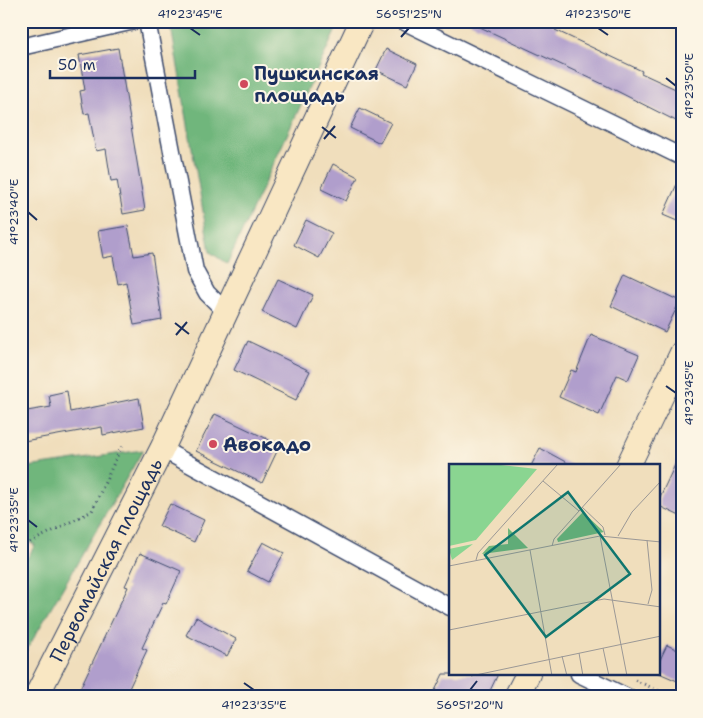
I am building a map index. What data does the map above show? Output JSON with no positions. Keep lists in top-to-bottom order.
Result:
{
  "streets": {
    "main road": ["Первомайская площадь"]
  },
  "places": ["Пушкинская площадь", "Авокадо"],
  "scale_bar": "50 m",
  "coordinates": [
    "41°23'45\"E",
    "56°51'25\"N",
    "41°23'50\"E",
    "41°23'40\"E",
    "41°23'35\"E",
    "56°51'20\"N"
  ]
}
